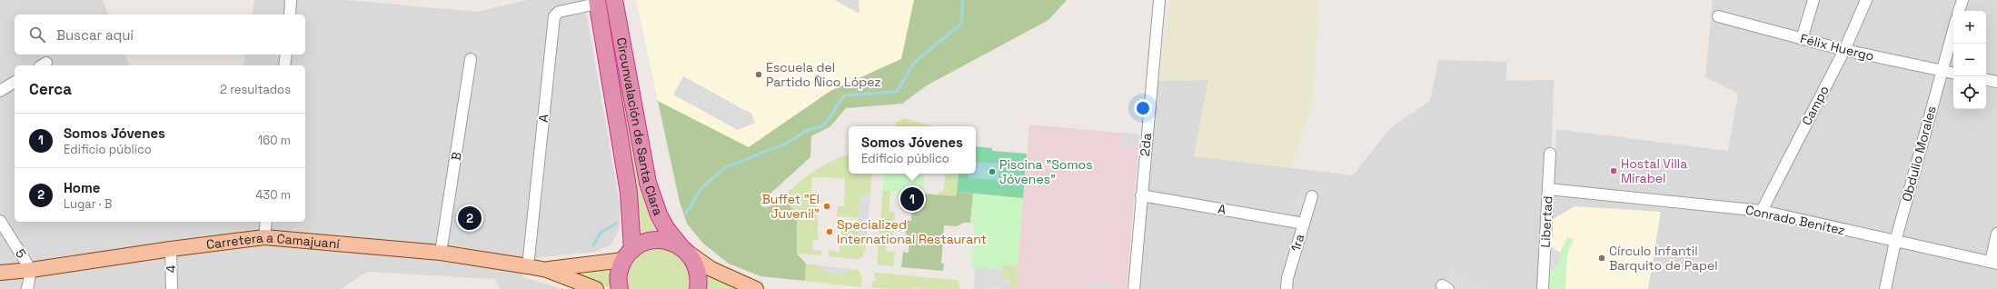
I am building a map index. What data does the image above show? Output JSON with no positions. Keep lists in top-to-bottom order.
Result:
{
  "streets": {
    "highway": ["Circunvalación de Santa Clara"],
    "main road": ["Carretera a Camajuaní"],
    "street": [
      "Félix Huergo",
      "Campo",
      "A",
      "2da",
      "Obdulio Morales",
      "B",
      "Conrado Benítez",
      "Libertad",
      "1ra",
      "5",
      "4"
    ]
  },
  "crossings": [
    ["Félix Huergo", "Campo"],
    ["Félix Huergo", "Obdulio Morales"],
    ["Campo", "Conrado Benítez"],
    ["A", "Circunvalación de Santa Clara"],
    ["A", "2da"],
    ["A", "1ra"],
    ["A", "Carretera a Camajuaní"],
    ["Circunvalación de Santa Clara", "Carretera a Camajuaní"],
    ["Obdulio Morales", "Conrado Benítez"],
    ["B", "Carretera a Camajuaní"],
    ["Conrado Benítez", "Libertad"],
    ["Carretera a Camajuaní", "5"],
    ["Carretera a Camajuaní", "4"]
  ],
  "places": [
    "Escuela del Partido Ñico López",
    "Hostal Villa Mirabel",
    "Piscina \"Somos Jóvenes\"",
    "Buffet \"El Juvenil\"",
    "Specialized International Restaurant",
    "Círculo Infantil Barquito de Papel"
  ],
  "page": {
    "map_buttons": ["+", "−"],
    "search": "Buscar aquí",
    "heading": ["Cerca", "2 resultados"],
    "list": [
      {
        "mark": "1",
        "name": "Somos Jóvenes",
        "note": "Edificio público",
        "value": "160 m"
      },
      {
        "mark": "2",
        "name": "Home",
        "note": "Lugar · B",
        "value": "430 m"
      }
    ],
    "popup": ["Somos Jóvenes", "Edificio público"],
    "pins": ["1", "2"]
  }
}
